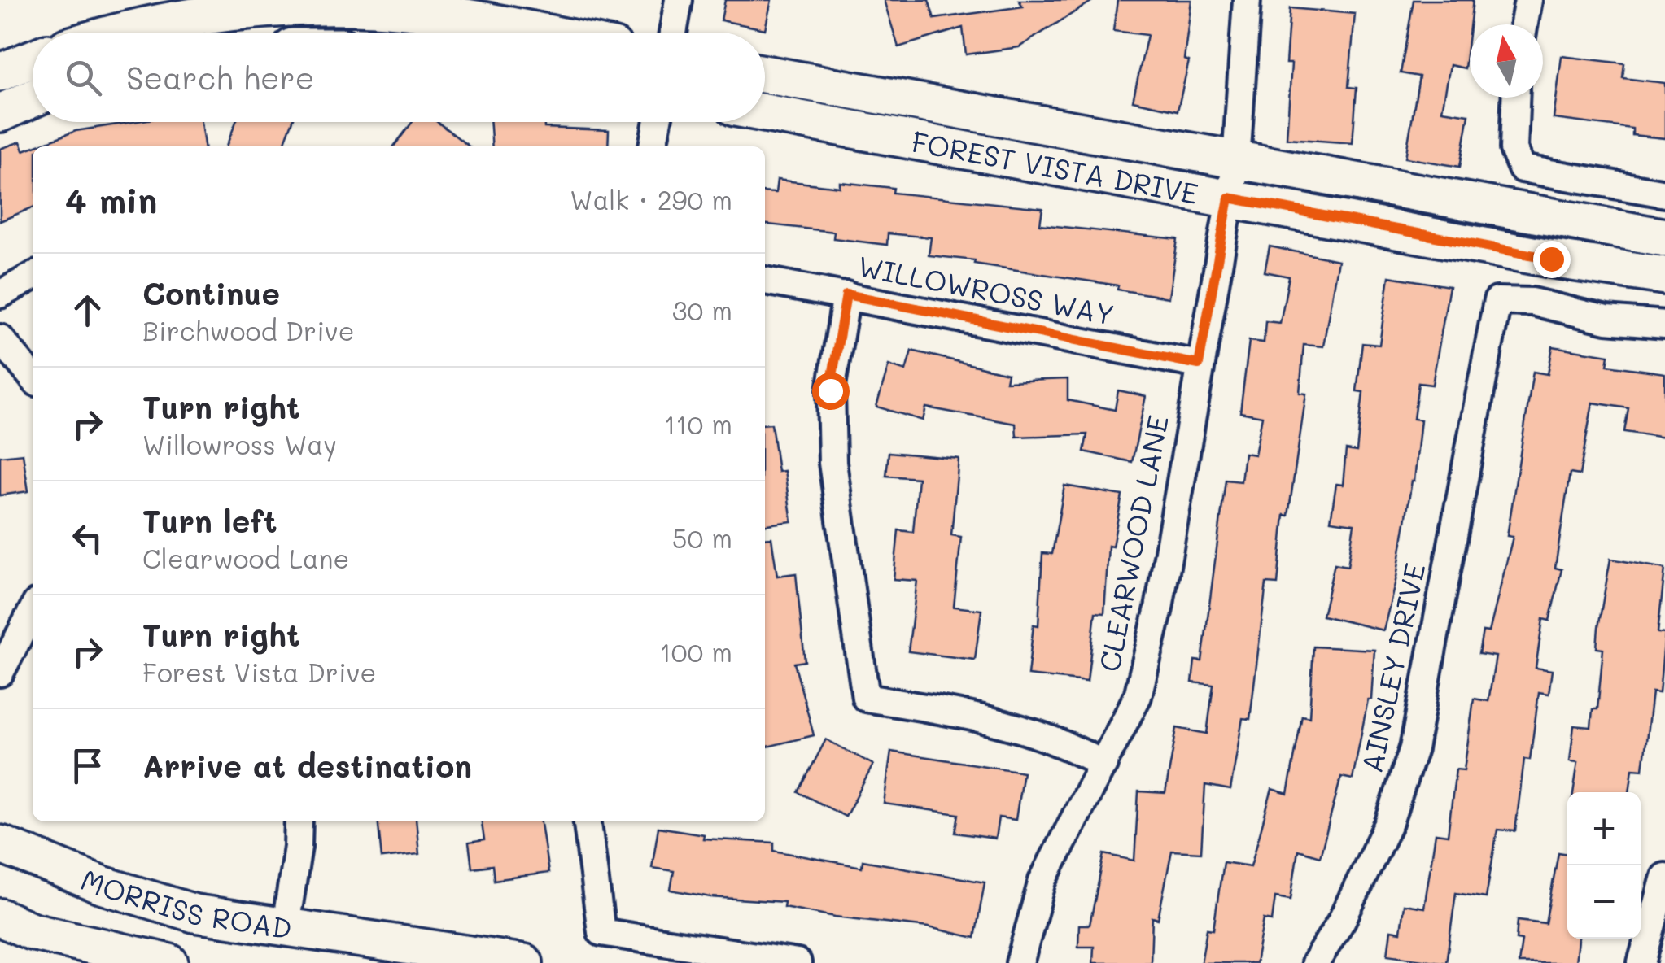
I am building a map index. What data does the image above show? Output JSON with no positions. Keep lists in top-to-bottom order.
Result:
{
  "streets": {
    "main road": ["FOREST VISTA DRIVE", "MORRISS ROAD"],
    "street": ["WILLOWROSS WAY", "CLEARWOOD LANE", "AINSLEY DRIVE"]
  },
  "crossings": [
    ["FOREST VISTA DRIVE", "CLEARWOOD LANE"],
    ["WILLOWROSS WAY", "CLEARWOOD LANE"]
  ],
  "north": "top",
  "page": {
    "search": "Search here",
    "heading": ["4 min", "Walk · 290 m"],
    "list": [
      ["Continue", "Birchwood Drive", "30 m"],
      ["Turn right", "Willowross Way", "110 m"],
      ["Turn left", "Clearwood Lane", "50 m"],
      ["Turn right", "Forest Vista Drive", "100 m"],
      "Arrive at destination"
    ],
    "map_buttons": ["+", "−"]
  }
}
